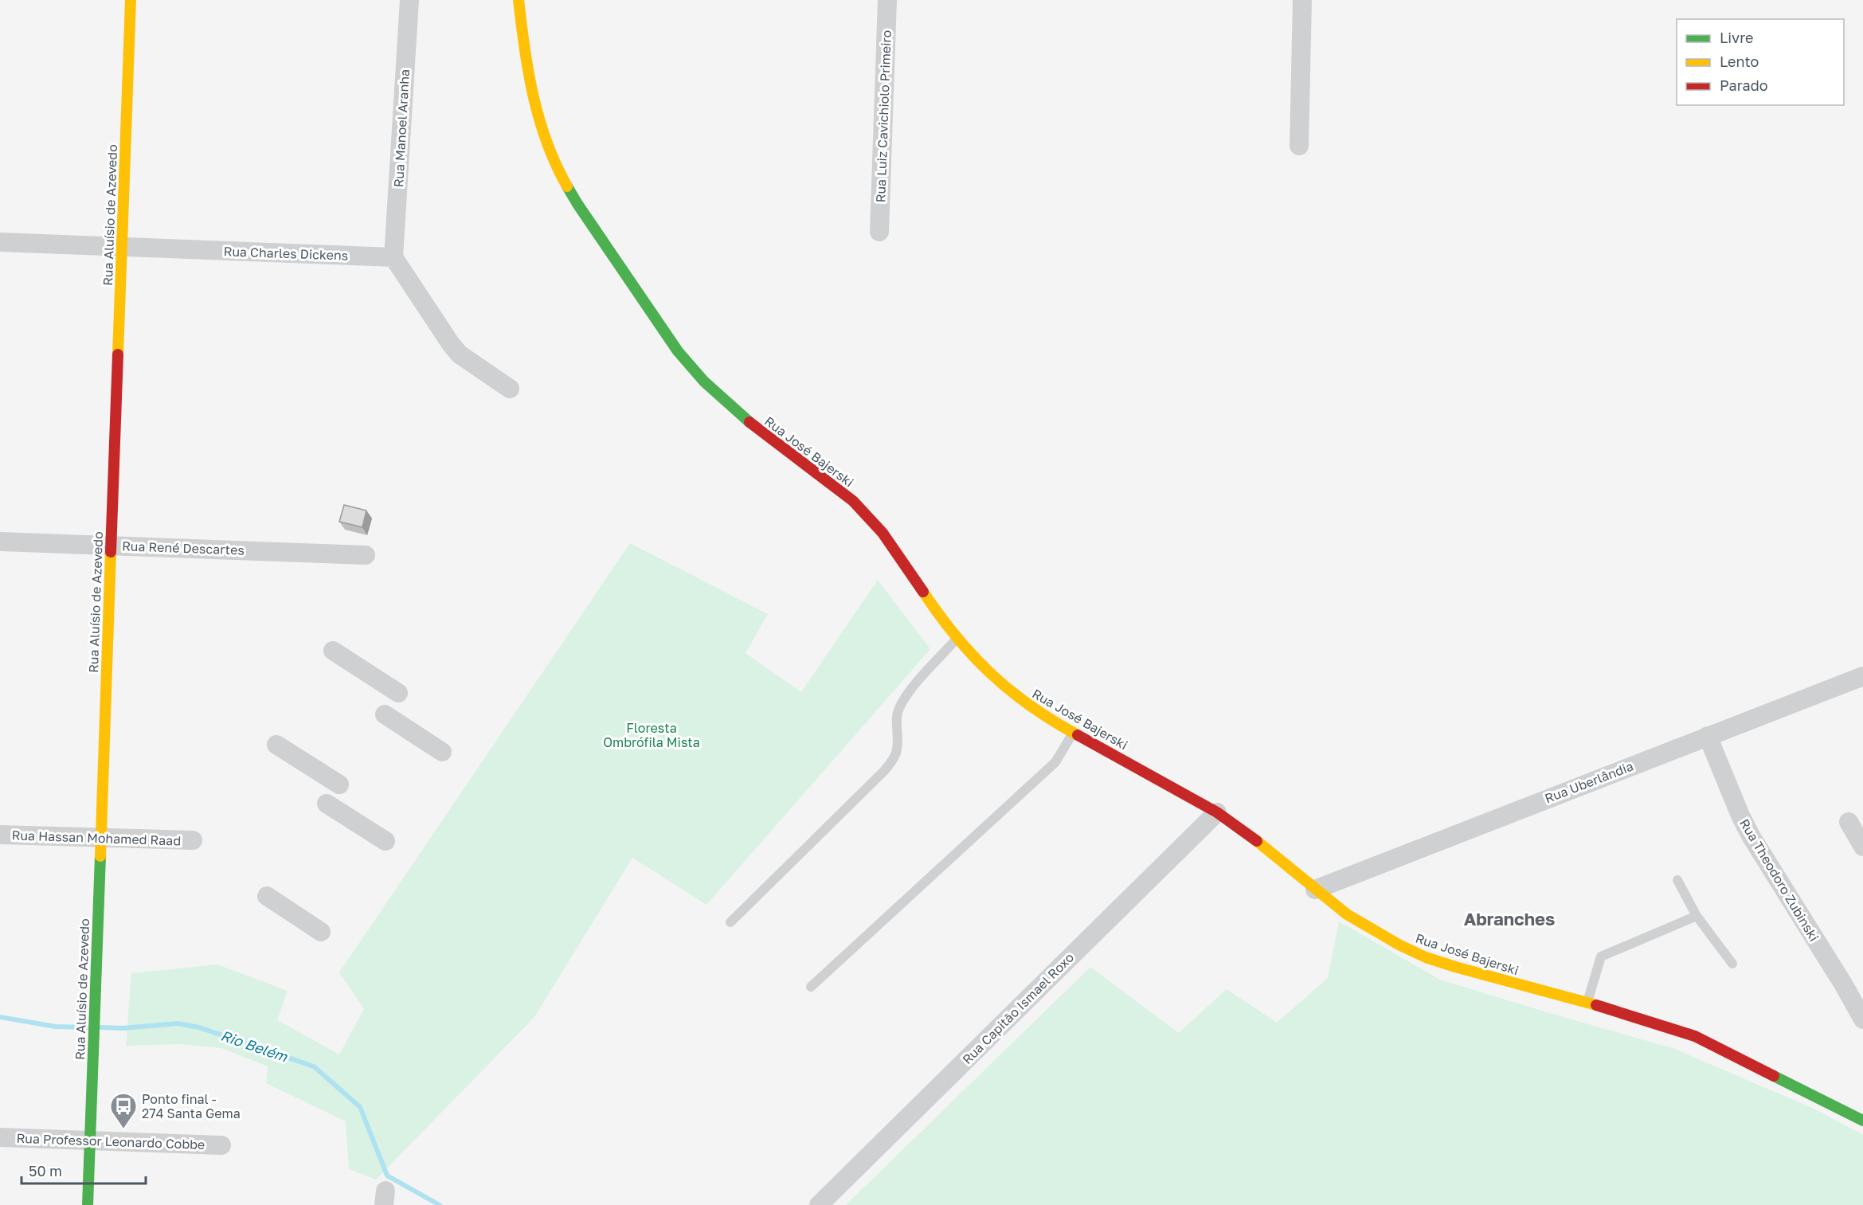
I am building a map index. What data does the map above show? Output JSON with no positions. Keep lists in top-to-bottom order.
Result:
{
  "streets": {
    "main road": ["Rua Aluísio de Azevedo", "Rua José Bajerski"],
    "street": [
      "Rua Luiz Cavichiolo Primeiro",
      "Rua Manoel Aranha",
      "Rua Charles Dickens",
      "Rua René Descartes",
      "Rua Uberlândia",
      "Rua Hassan Mohamed Raad",
      "Rua Theodoro Zubinski",
      "Rua Capitão Ismael Roxo",
      "Rua Professor Leonardo Cobbe"
    ]
  },
  "crossings": [
    ["Rua Manoel Aranha", "Rua Charles Dickens"],
    ["Rua Aluísio de Azevedo", "Rua Charles Dickens"],
    ["Rua Aluísio de Azevedo", "Rua René Descartes"],
    ["Rua Aluísio de Azevedo", "Rua Hassan Mohamed Raad"],
    ["Rua Aluísio de Azevedo", "Rua Professor Leonardo Cobbe"],
    ["Rua José Bajerski", "Rua Uberlândia"],
    ["Rua José Bajerski", "Rua Capitão Ismael Roxo"],
    ["Rua Uberlândia", "Rua Theodoro Zubinski"]
  ],
  "districts": ["Abranches"],
  "water": ["Rio Belém"],
  "parks": ["Floresta Ombrófila Mista"],
  "places": {
    "bus stop": ["Ponto final - 274 Santa Gema"]
  },
  "legend": ["Livre", "Lento", "Parado"],
  "scale_bar": "50 m"
}
